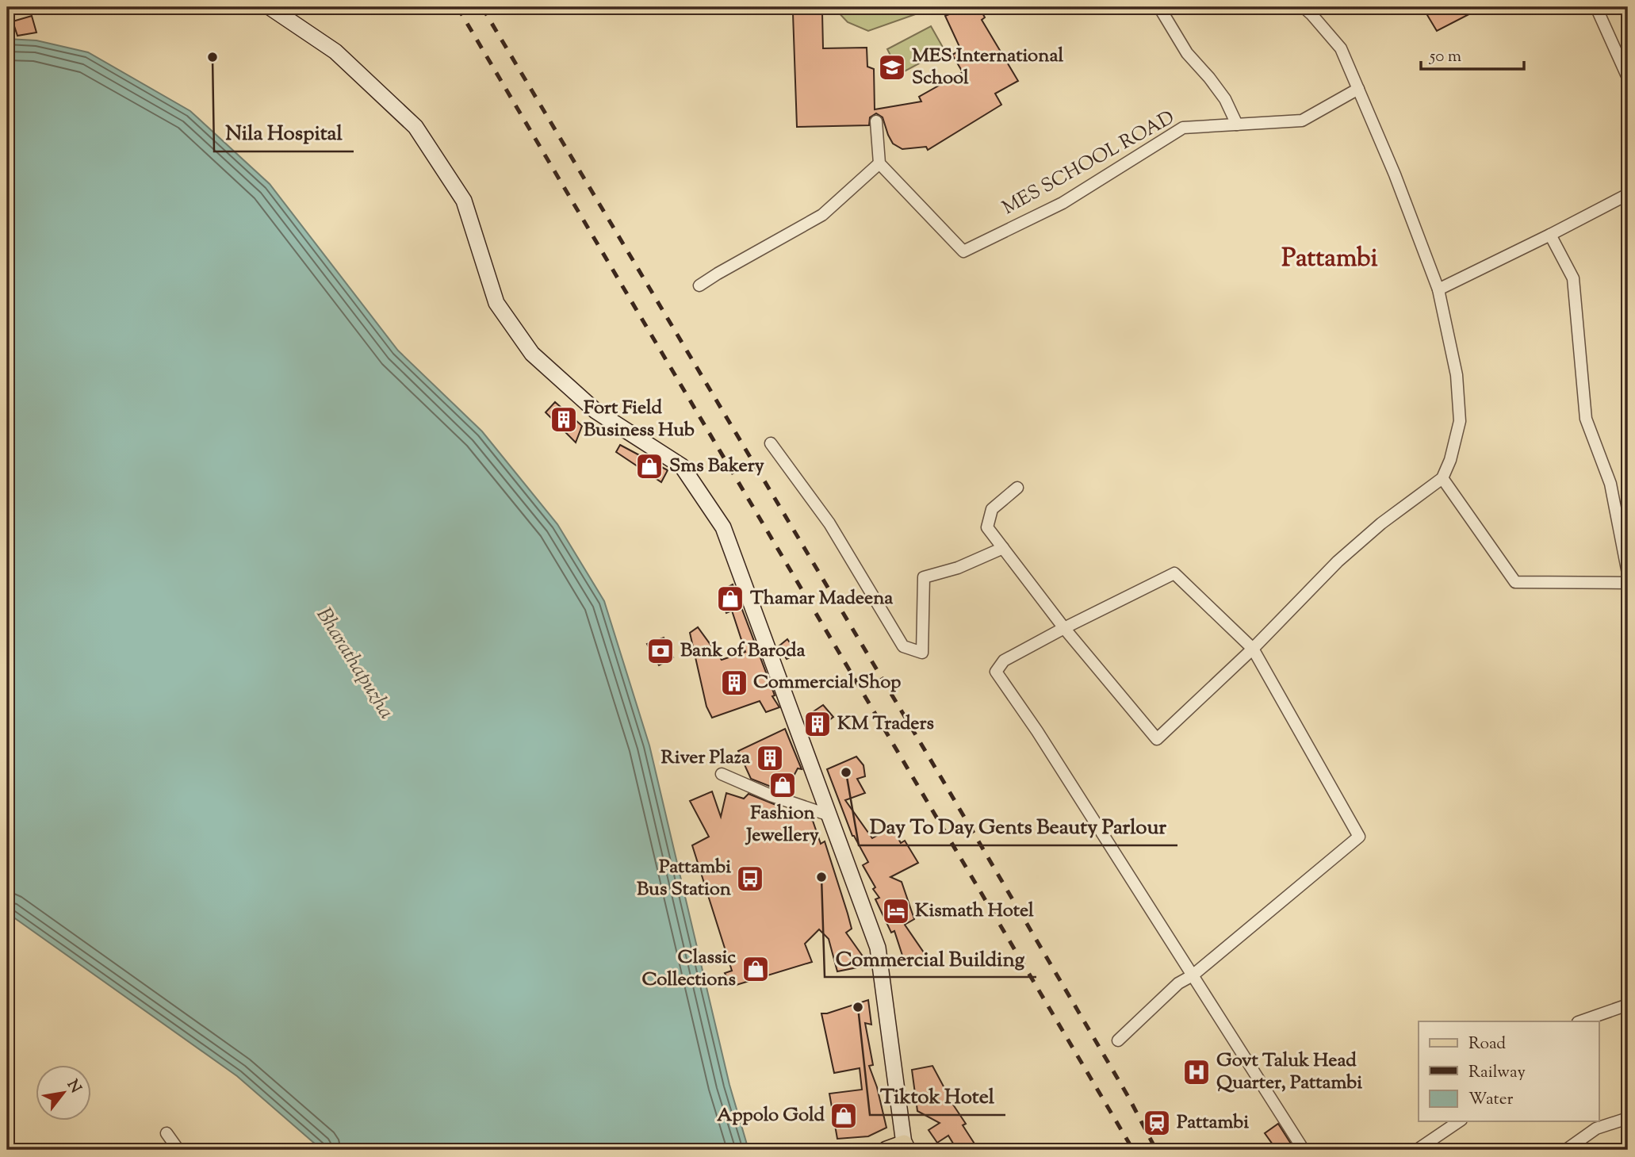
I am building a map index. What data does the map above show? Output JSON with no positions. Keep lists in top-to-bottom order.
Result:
{
  "streets": {
    "street": ["MES SCHOOL ROAD"]
  },
  "districts": ["Pattambi"],
  "water": ["Bharathapuzha"],
  "places": {
    "other": [
      "Nila Hospital",
      "Day To Day Gents Beauty Parlour",
      "Commercial Building",
      "Tiktok Hotel"
    ],
    "school or university": ["MES International School"],
    "building": [
      "Fort Field Business Hub",
      "Commercial Shop",
      "KM Traders",
      "River Plaza"
    ],
    "shop": [
      "Sms Bakery",
      "Thamar Madeena",
      "Fashion Jewellery",
      "Classic Collections",
      "Appolo Gold"
    ],
    "bank": ["Bank of Baroda"],
    "bus stop": ["Pattambi Bus Station"],
    "hotel": ["Kismath Hotel"],
    "hospital": ["Govt Taluk Head Quarter, Pattambi"],
    "station": ["Pattambi"]
  },
  "legend": ["Road", "Railway", "Water"],
  "scale_bar": "50 m",
  "north": "top right"
}
